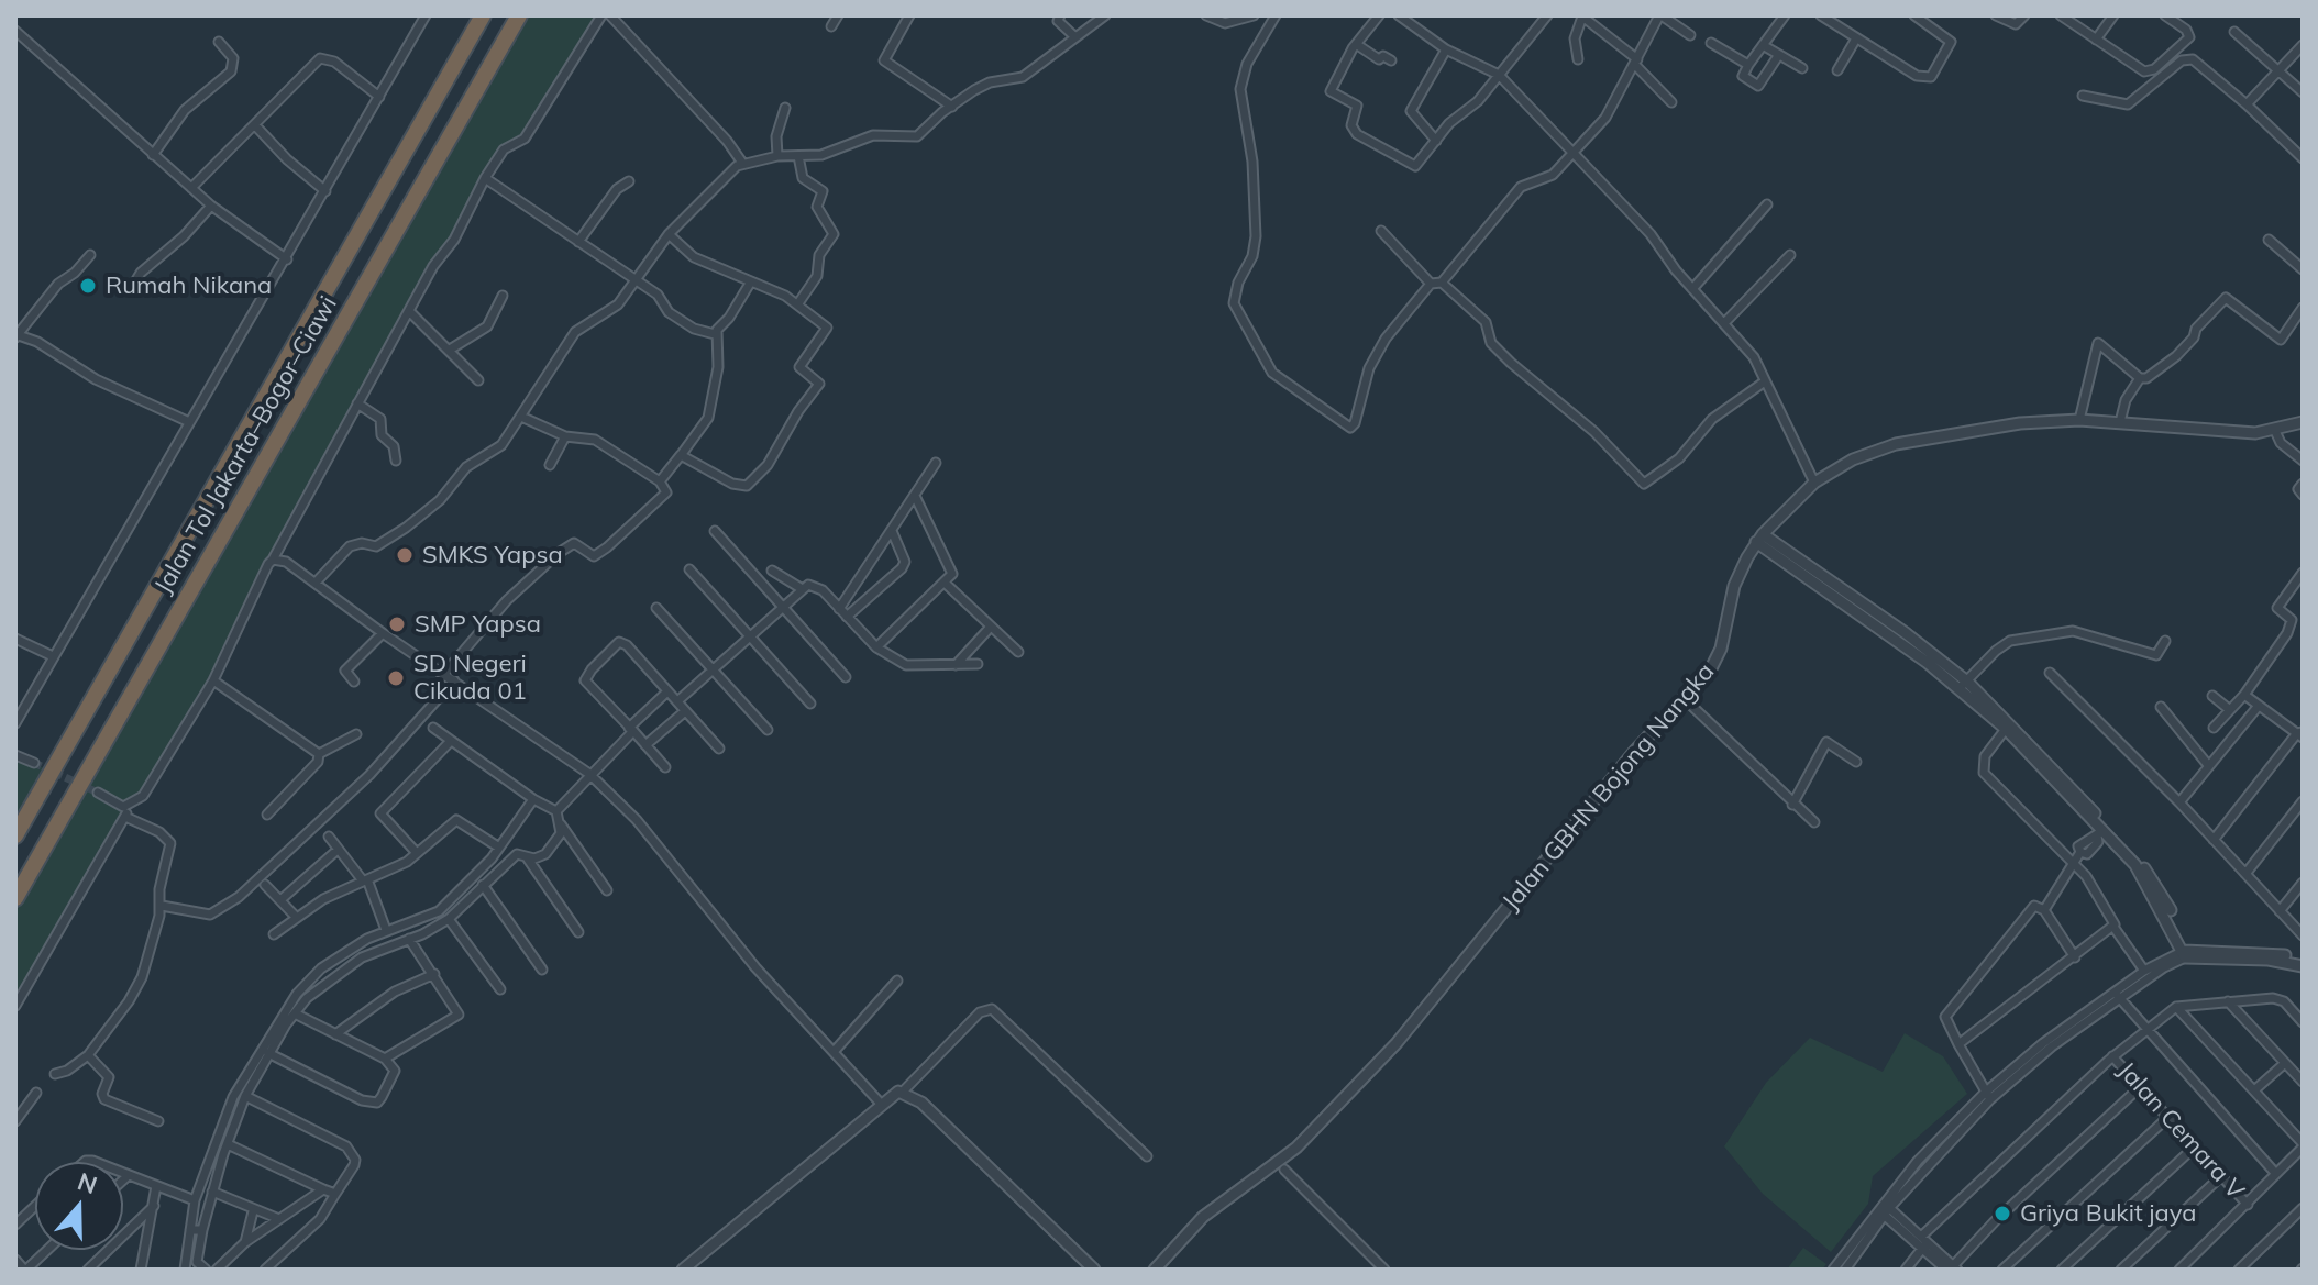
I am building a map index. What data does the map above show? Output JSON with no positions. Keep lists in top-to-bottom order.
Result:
{
  "streets": {
    "highway": ["Jalan Tol Jakarta–Bogor–Ciawi"],
    "street": ["Jalan GBHN Bojong Nangka", "Jalan Cemara V"]
  },
  "places": [
    "Rumah Nikana",
    "SMKS Yapsa",
    "SMP Yapsa",
    "SD Negeri Cikuda 01",
    "Griya Bukit jaya"
  ],
  "north": "top"
}
